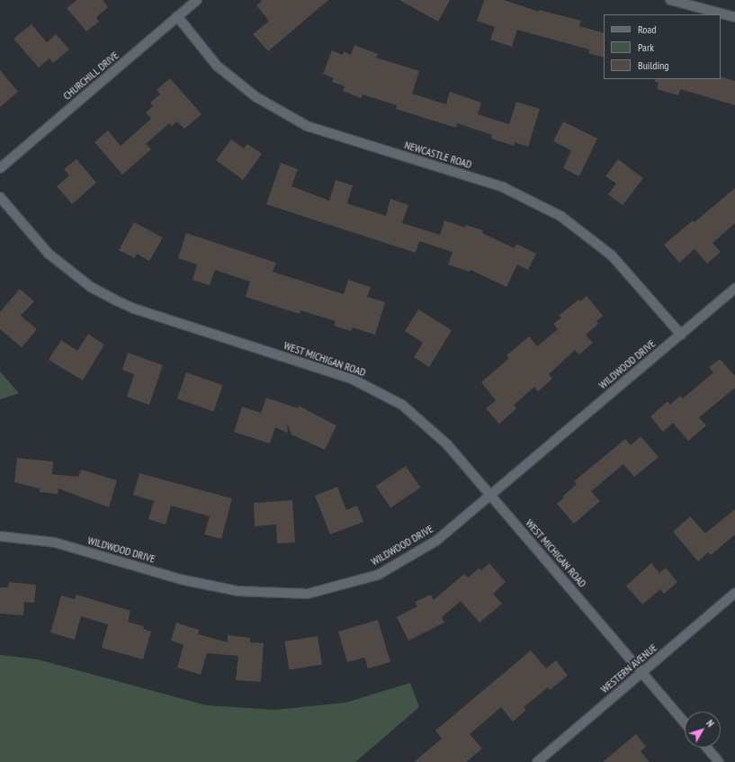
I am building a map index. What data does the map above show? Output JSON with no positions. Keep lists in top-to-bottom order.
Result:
{
  "streets": {
    "street": [
      "CHURCHILL DRIVE",
      "NEWCASTLE ROAD",
      "WEST MICHIGAN ROAD",
      "WILDWOOD DRIVE",
      "WESTERN AVENUE"
    ]
  },
  "crossings": [
    ["CHURCHILL DRIVE", "NEWCASTLE ROAD"],
    ["NEWCASTLE ROAD", "WILDWOOD DRIVE"],
    ["WEST MICHIGAN ROAD", "WILDWOOD DRIVE"],
    ["WEST MICHIGAN ROAD", "WESTERN AVENUE"]
  ],
  "legend": ["Road", "Park", "Building"],
  "north": "top right"
}
